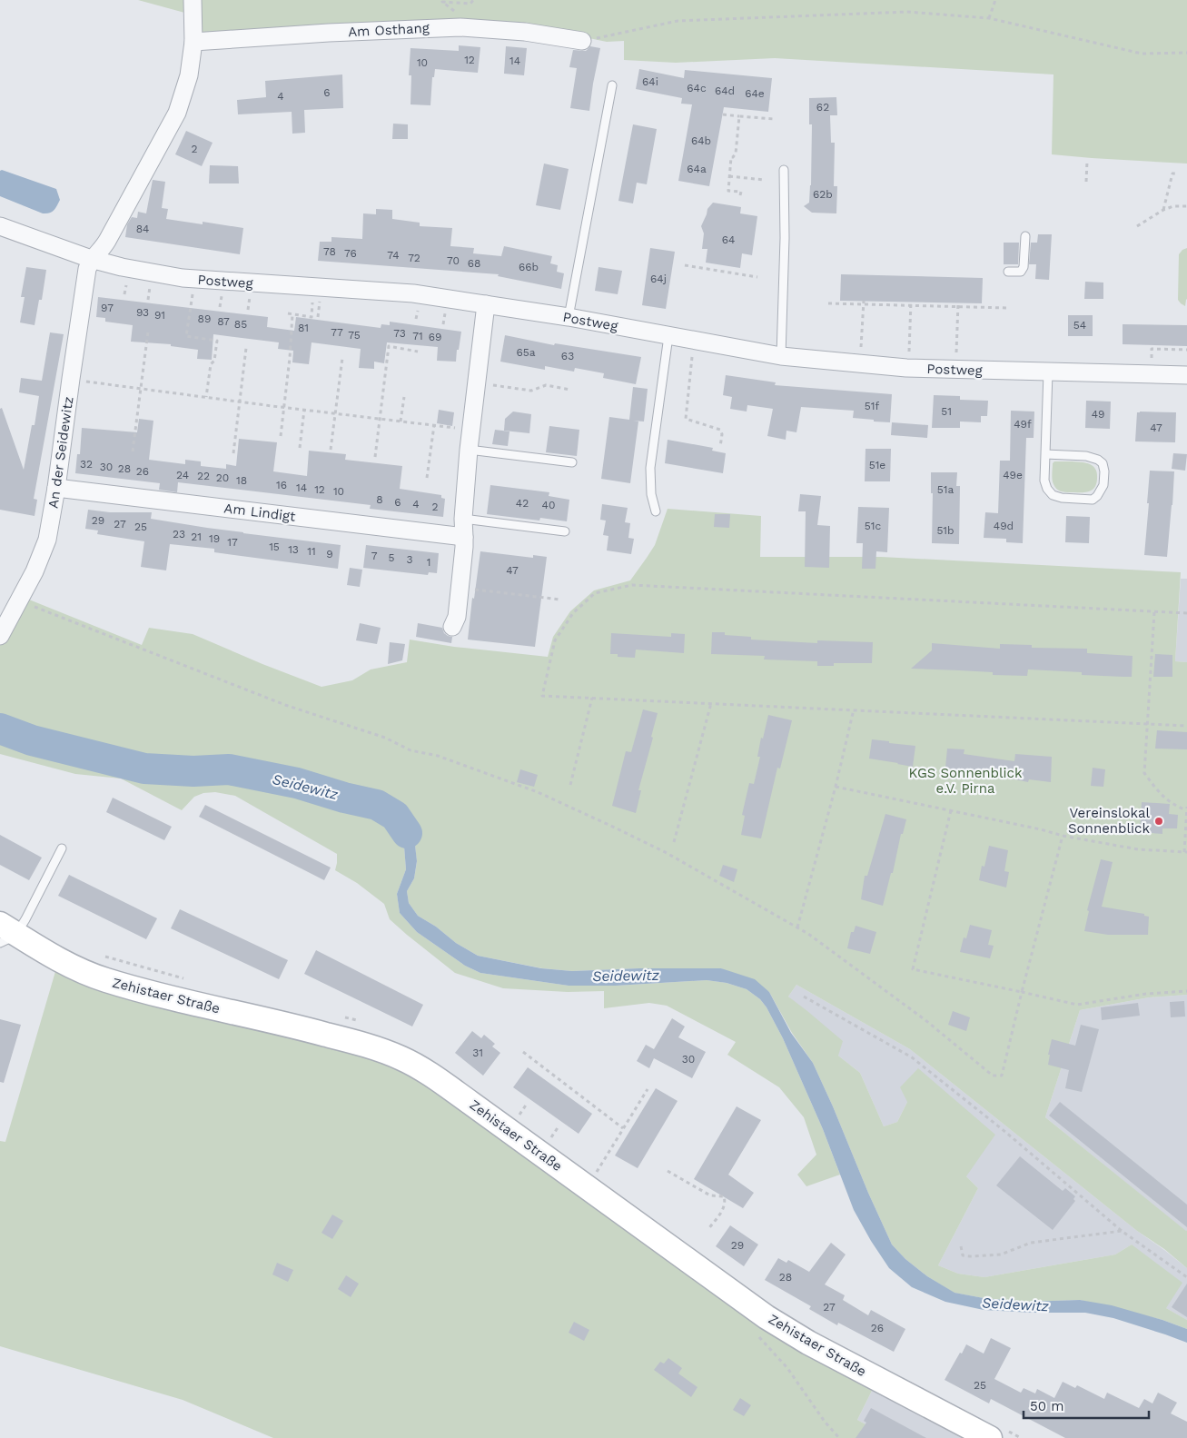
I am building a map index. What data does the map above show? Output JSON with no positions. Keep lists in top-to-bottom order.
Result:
{
  "streets": {
    "main road": ["Zehistaer Straße"],
    "street": [
      "Am Osthang",
      "Postweg",
      "An der Seidewitz",
      "Am Lindigt"
    ]
  },
  "crossings": [
    ["Postweg", "An der Seidewitz"],
    ["An der Seidewitz", "Am Lindigt"]
  ],
  "water": ["Seidewitz"],
  "parks": ["KGS Sonnenblick e.V. Pirna"],
  "places": ["Vereinslokal Sonnenblick"],
  "house_numbers": [
    "12",
    "14",
    "10",
    "64i",
    "64c",
    "64d",
    "6",
    "64e",
    "4",
    "62",
    "64b",
    "2",
    "64a",
    "62b",
    "84",
    "64",
    "78",
    "76",
    "74",
    "72",
    "70",
    "68",
    "66b",
    "64j",
    "97",
    "93",
    "91",
    "89",
    "87",
    "85",
    "54",
    "81",
    "77",
    "73",
    "75",
    "71",
    "69",
    "65a",
    "63",
    "51f",
    "51",
    "49",
    "49f",
    "47",
    "32",
    "51e",
    "30",
    "28",
    "26",
    "24",
    "49e",
    "22",
    "20",
    "18",
    "16",
    "14",
    "12",
    "51a",
    "10",
    "8",
    "6",
    "42",
    "4",
    "40",
    "2",
    "29",
    "27",
    "51c",
    "49d",
    "25",
    "51b",
    "23",
    "21",
    "19",
    "17",
    "15",
    "13",
    "11",
    "9",
    "7",
    "5",
    "3",
    "1",
    "47",
    "31",
    "30",
    "29",
    "28",
    "27",
    "26",
    "25"
  ],
  "scale_bar": "50 m"
}
